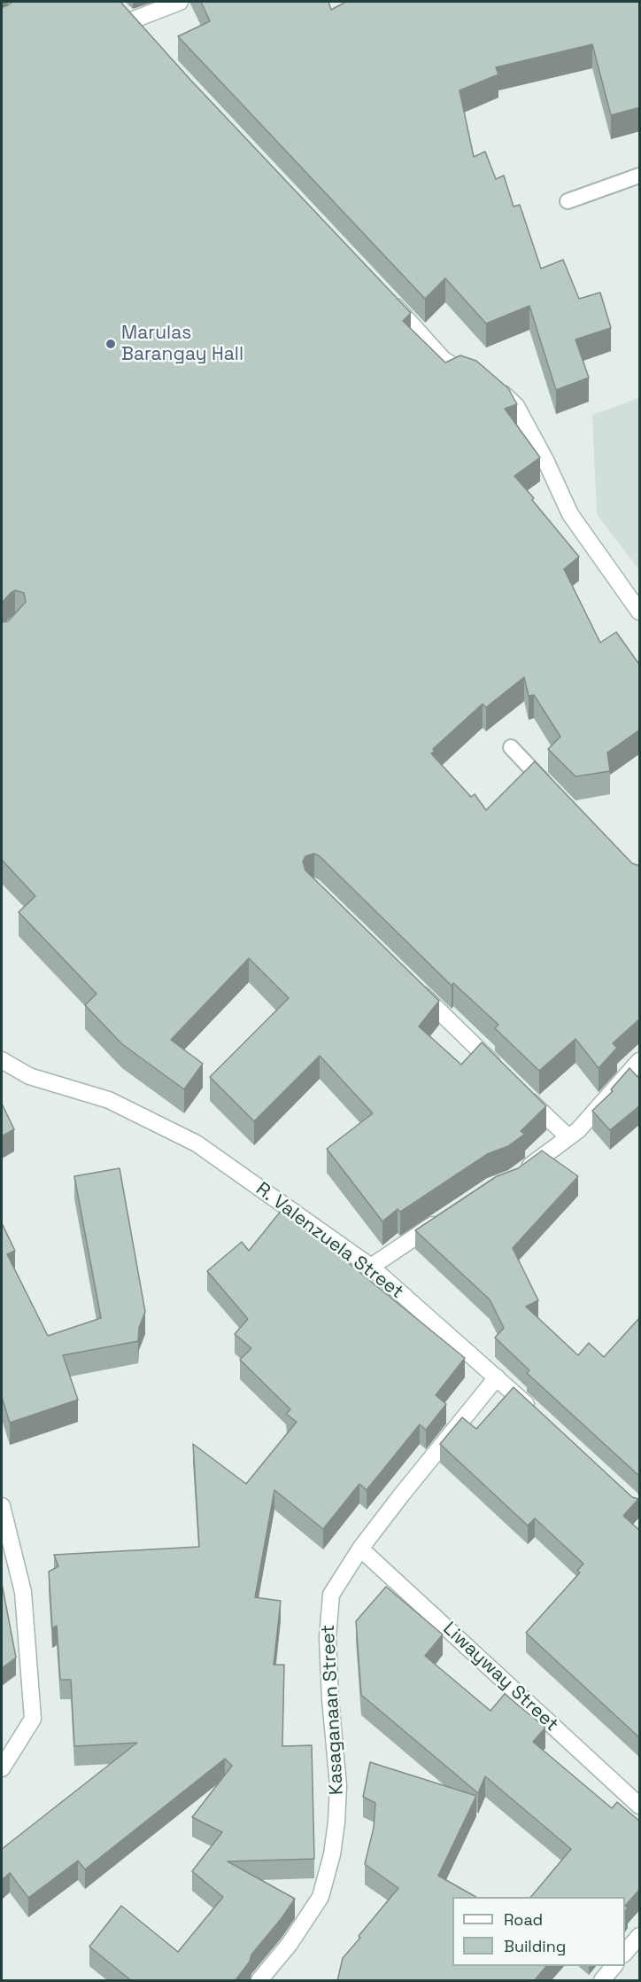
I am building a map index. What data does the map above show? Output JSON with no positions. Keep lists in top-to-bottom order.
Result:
{
  "streets": {
    "street": ["R. Valenzuela Street", "Liwayway Street", "Kasaganaan Street"]
  },
  "crossings": [
    ["R. Valenzuela Street", "Kasaganaan Street"],
    ["Liwayway Street", "Kasaganaan Street"]
  ],
  "places": ["Marulas Barangay Hall"],
  "legend": ["Road", "Building"]
}
